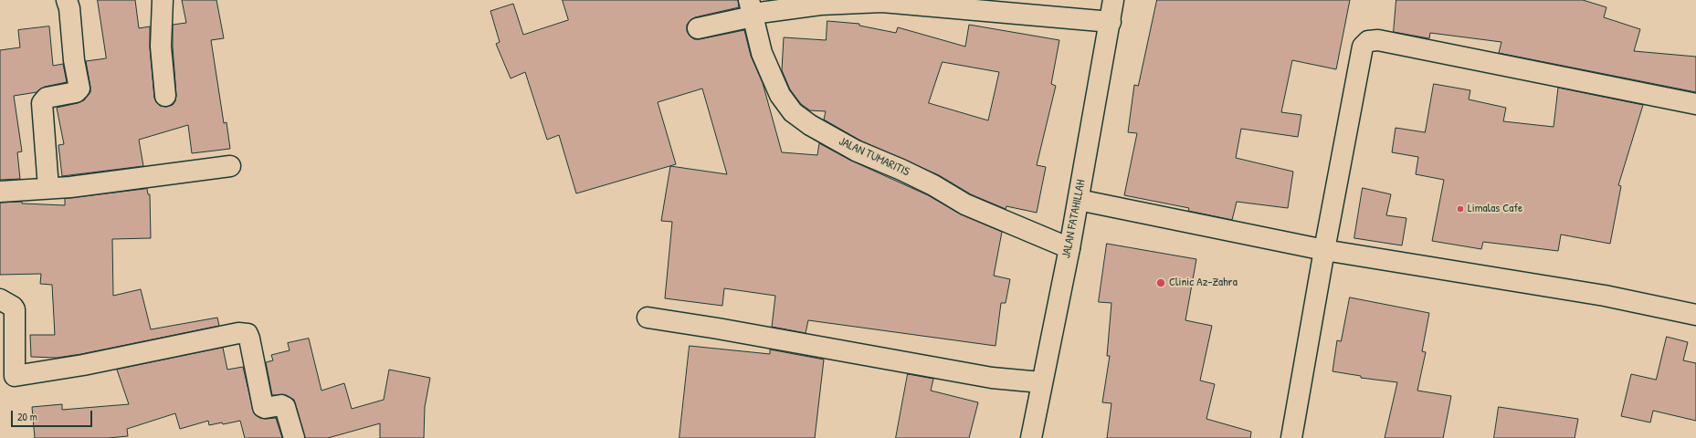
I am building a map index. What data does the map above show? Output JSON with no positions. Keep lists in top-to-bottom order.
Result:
{
  "streets": {
    "street": ["JALAN TUMARITIS", "JALAN FATAHILLAH"]
  },
  "crossings": [
    ["JALAN TUMARITIS", "JALAN FATAHILLAH"]
  ],
  "places": ["Limalas Cafe", "Clinic Az-Zahra"],
  "scale_bar": "20 m"
}
